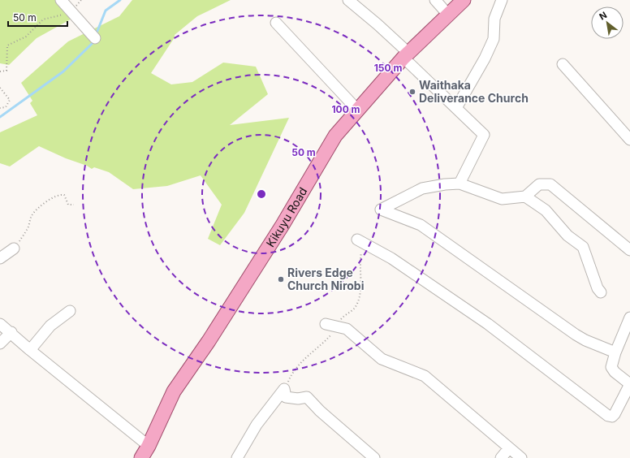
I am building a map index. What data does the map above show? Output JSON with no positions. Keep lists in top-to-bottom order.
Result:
{
  "streets": {
    "main road": ["Kikuyu Road"]
  },
  "places": ["Waithaka Deliverance Church", "Rivers Edge Church Nirobi"],
  "scale_bar": "50 m",
  "north": "top left",
  "rings": ["150 m", "100 m", "50 m"]
}
